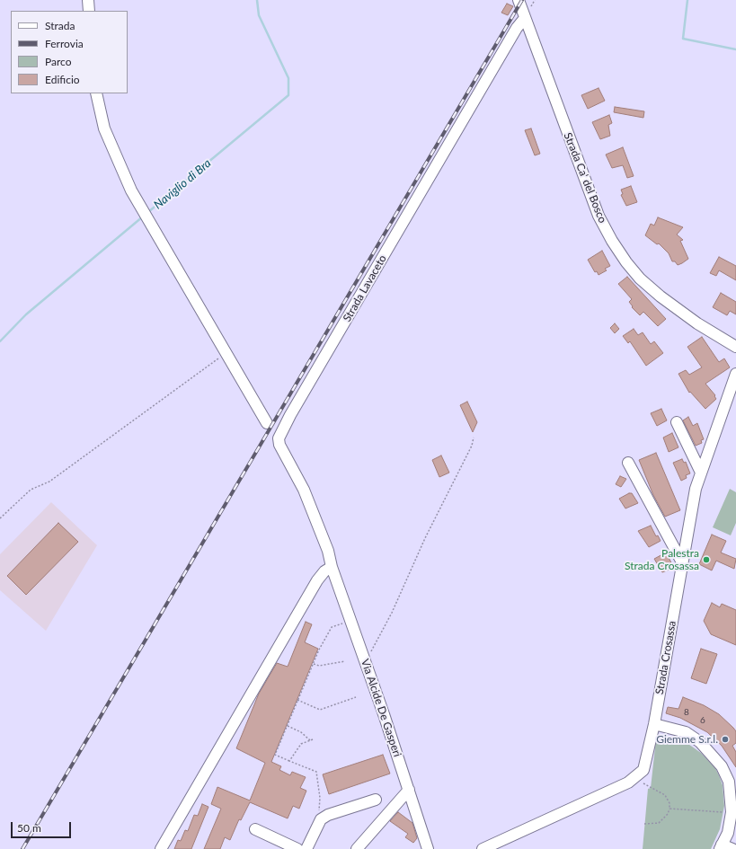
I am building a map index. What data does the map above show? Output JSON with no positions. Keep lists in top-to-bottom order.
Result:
{
  "streets": {
    "street": [
      "Strada Ca' del Bosco",
      "Strada Lavaceto",
      "Strada Crosassa",
      "Via Alcide De Gasperi"
    ]
  },
  "crossings": [
    ["Strada Ca' del Bosco", "Strada Lavaceto"],
    ["Strada Lavaceto", "Via Alcide De Gasperi"]
  ],
  "water": ["Naviglio di Bra"],
  "places": ["Palestra Strada Crosassa", "Giemme S.r.l."],
  "house_numbers": ["8", "6"],
  "legend": [
    "Strada",
    "Ferrovia",
    "Parco",
    "Edificio"
  ],
  "scale_bar": "50 m"
}
